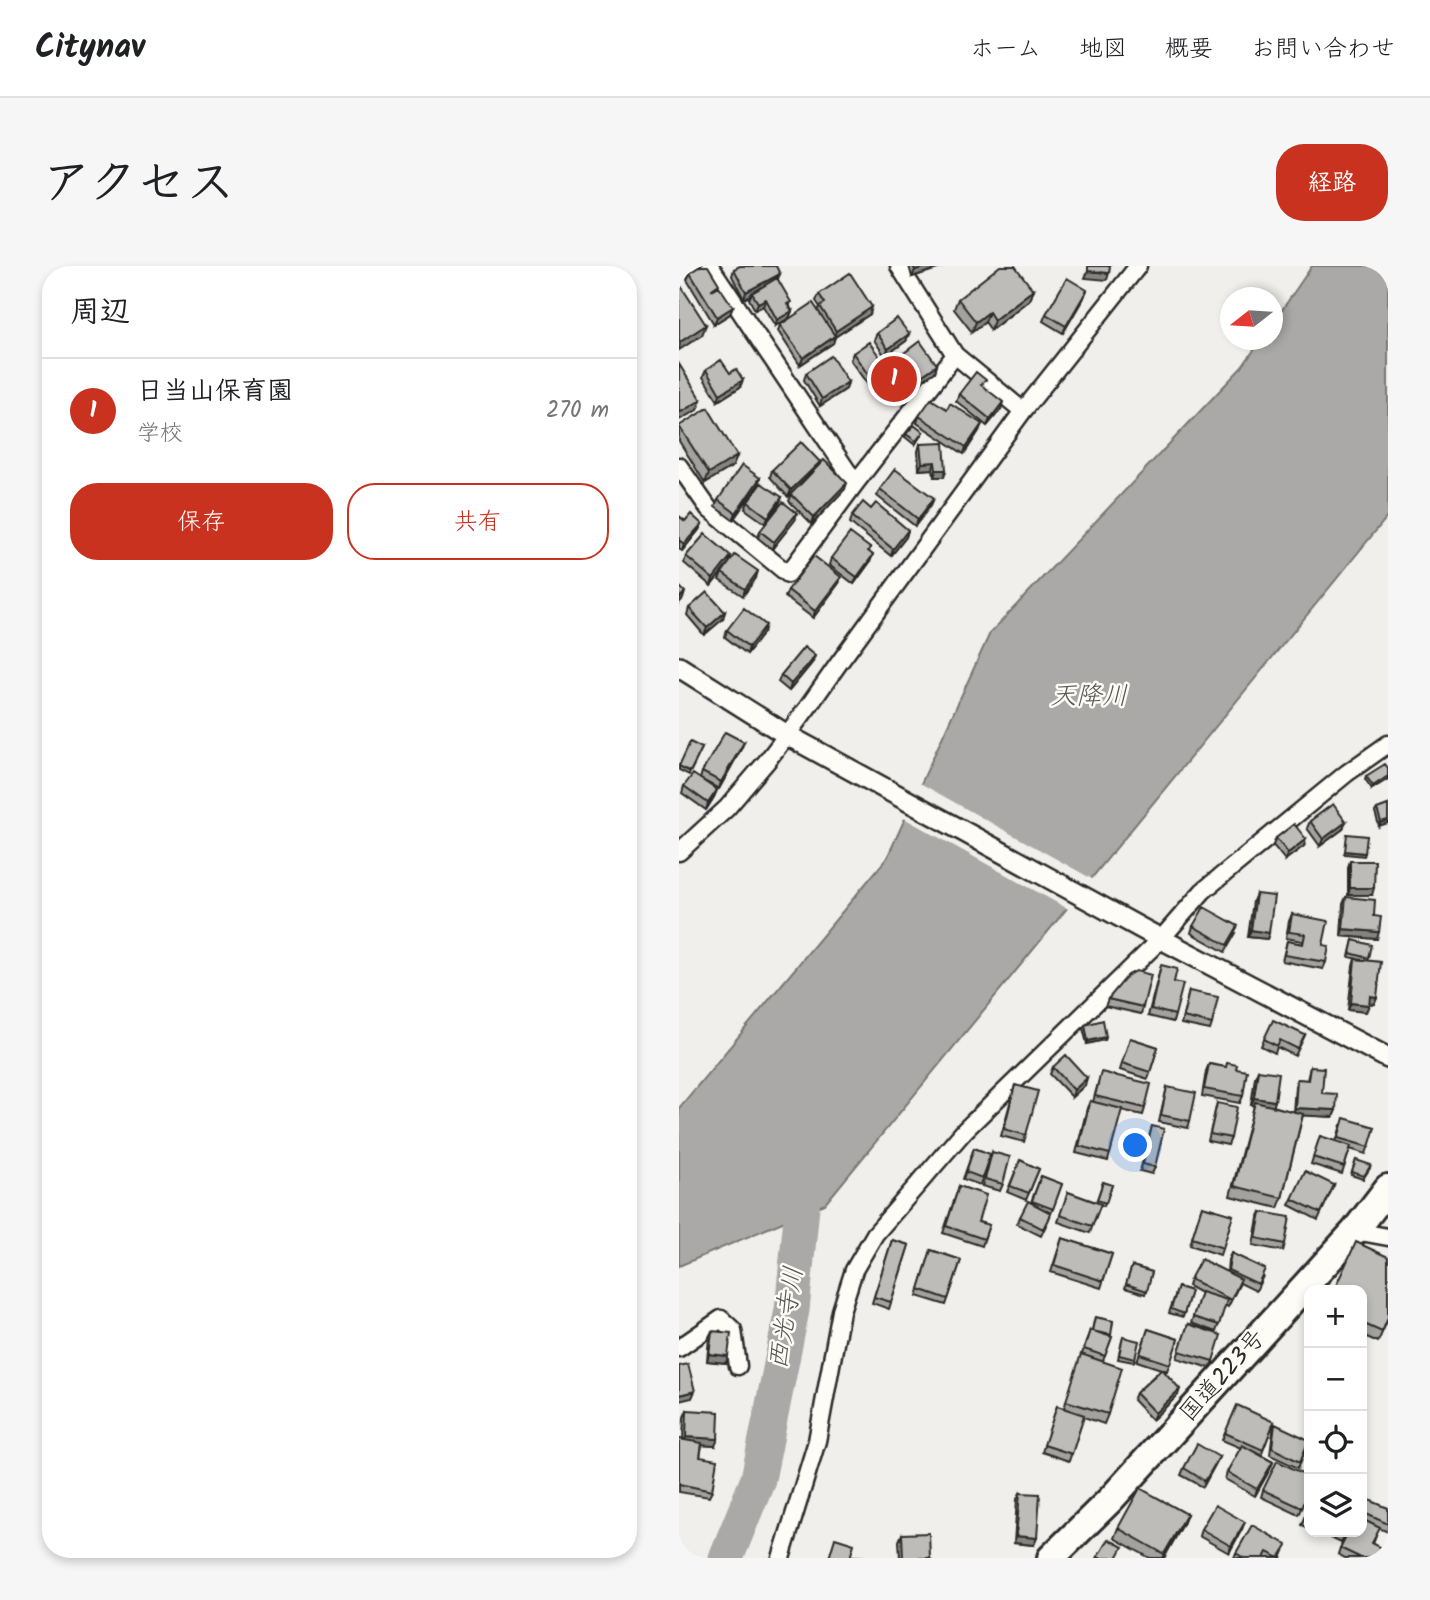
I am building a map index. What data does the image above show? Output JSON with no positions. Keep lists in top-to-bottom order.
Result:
{
  "streets": {
    "highway": ["国道223号"]
  },
  "water": ["天降川", "西光寺川"],
  "north": "left",
  "page": {
    "header": "Citynav",
    "nav": [
      "ホーム",
      "地図",
      "概要",
      "お問い合わせ"
    ],
    "title": "アクセス",
    "buttons": [
      "経路",
      ["保存", "共有"]
    ],
    "heading": "周辺",
    "pins": "1",
    "list": [
      {
        "mark": "1",
        "name": "日当山保育園",
        "note": "学校",
        "value": "270 m"
      }
    ],
    "map_buttons": ["+", "−"]
  }
}
